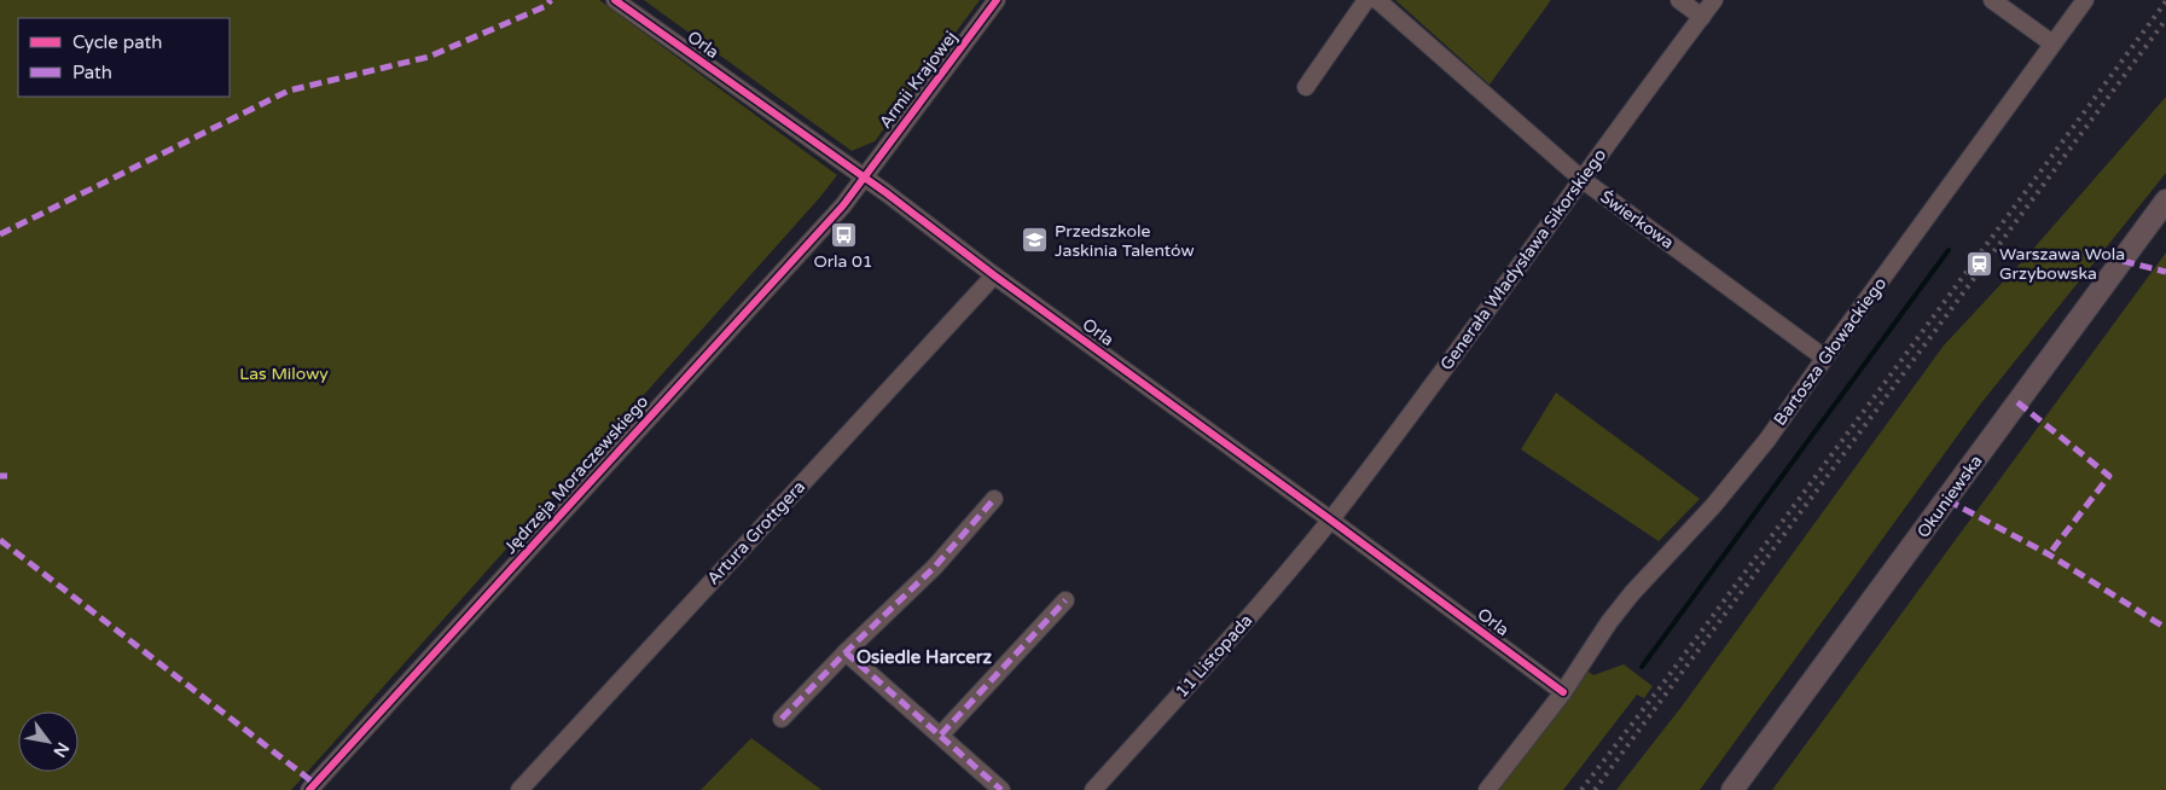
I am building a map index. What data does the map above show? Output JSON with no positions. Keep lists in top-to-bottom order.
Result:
{
  "streets": {
    "main road": ["Okuniewska"],
    "street": [
      "Orla",
      "Armii Krajowej",
      "Świerkowa",
      "Generała Władysława Sikorskiego",
      "Bartosza Głowackiego",
      "Jędrzeja Moraczewskiego",
      "Artura Grottgera",
      "11 Listopada"
    ]
  },
  "crossings": [
    ["Orla", "Armii Krajowej"],
    ["Orla", "Generała Władysława Sikorskiego"],
    ["Orla", "Bartosza Głowackiego"],
    ["Orla", "Jędrzeja Moraczewskiego"],
    ["Orla", "Artura Grottgera"],
    ["Orla", "11 Listopada"],
    ["Armii Krajowej", "Jędrzeja Moraczewskiego"],
    ["Świerkowa", "Generała Władysława Sikorskiego"],
    ["Świerkowa", "Bartosza Głowackiego"],
    ["Generała Władysława Sikorskiego", "11 Listopada"]
  ],
  "districts": ["Osiedle Harcerz"],
  "parks": ["Las Milowy"],
  "places": {
    "bus stop": ["Orla 01"],
    "school or university": ["Przedszkole Jaskinia Talentów"],
    "station": ["Warszawa Wola Grzybowska"]
  },
  "legend": ["Cycle path", "Path"],
  "north": "bottom right"
}
